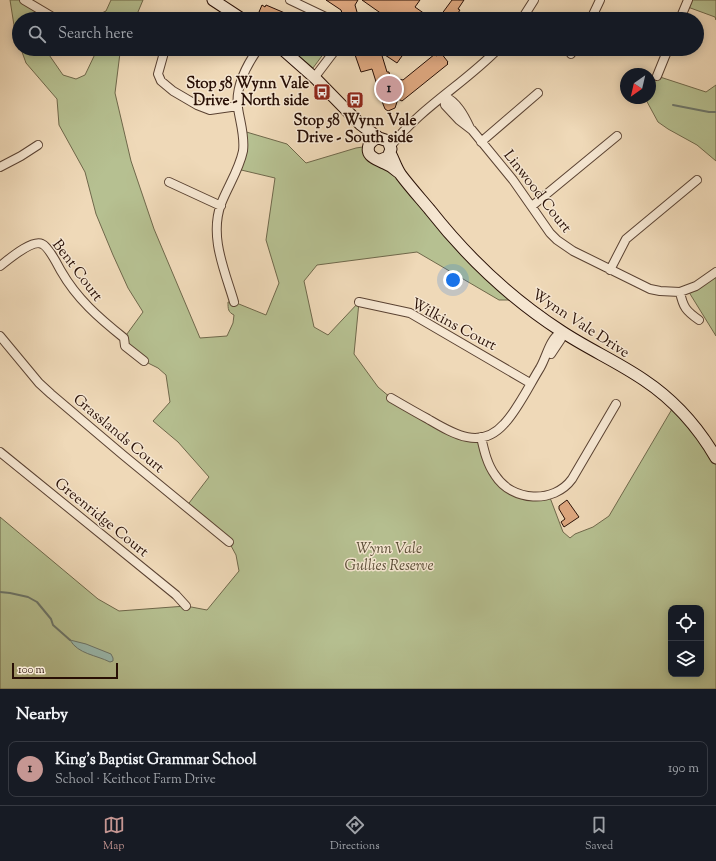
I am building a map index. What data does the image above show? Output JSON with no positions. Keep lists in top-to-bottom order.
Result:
{
  "streets": {
    "main road": ["Wynn Vale Drive"],
    "street": [
      "Linwood Court",
      "Bent Court",
      "Wilkins Court",
      "Grasslands Court",
      "Greenridge Court"
    ]
  },
  "parks": ["Wynn Vale Gullies Reserve"],
  "places": {
    "bus stop": ["Stop 58 Wynn Vale Drive - North side", "Stop 58 Wynn Vale Drive - South side"]
  },
  "scale_bar": "100 m",
  "north": "bottom left",
  "page": {
    "search": "Search here",
    "pins": "1",
    "scale": "100 m",
    "heading": "Nearby",
    "list": [
      {
        "mark": "1",
        "name": "King's Baptist Grammar School",
        "note": "School · Keithcot Farm Drive",
        "value": "190 m"
      }
    ],
    "nav": ["Map", "Directions", "Saved"]
  }
}
